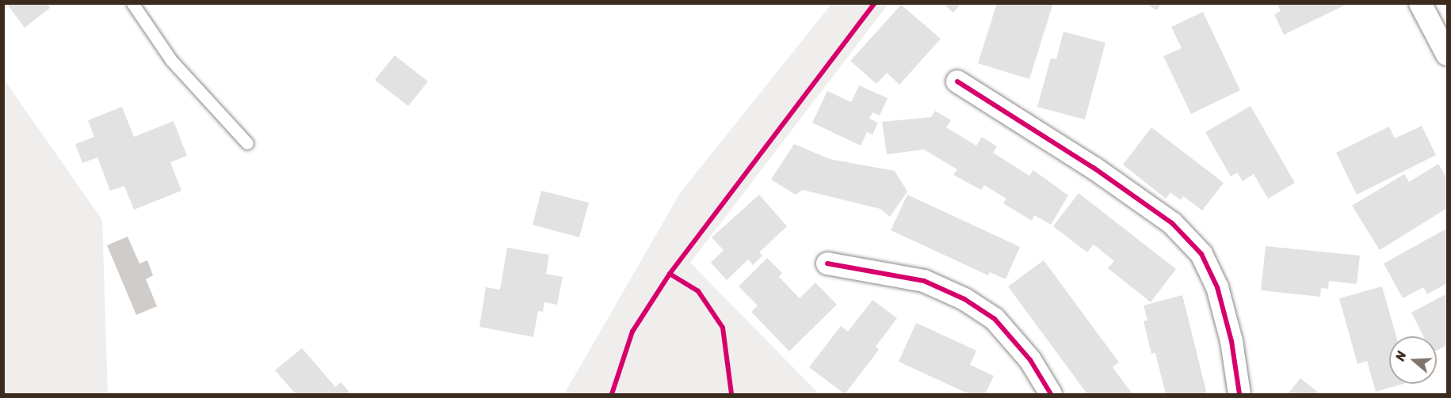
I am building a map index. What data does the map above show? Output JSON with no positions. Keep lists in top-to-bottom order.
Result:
{
  "north": "left"
}
